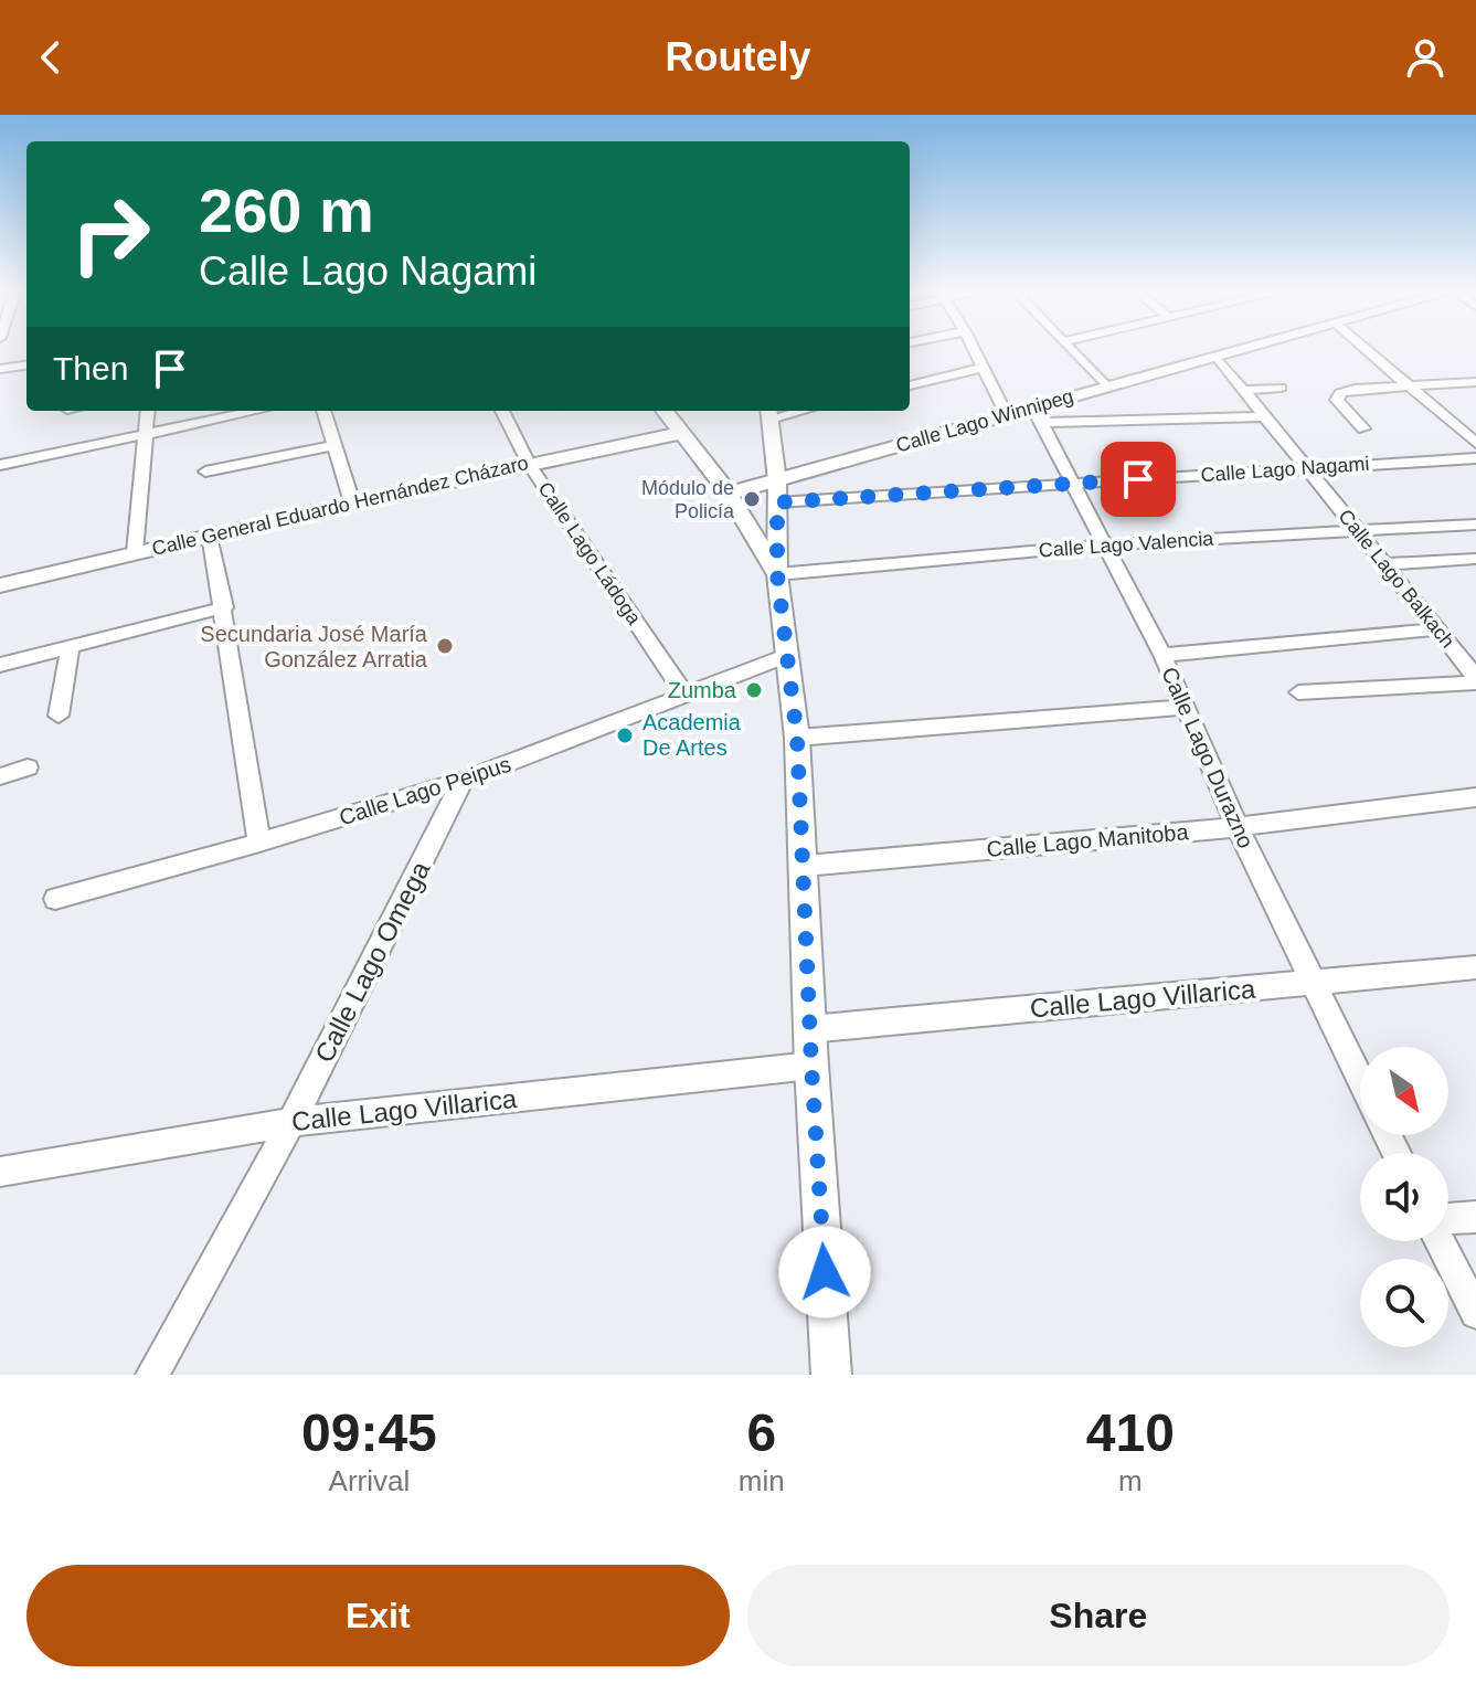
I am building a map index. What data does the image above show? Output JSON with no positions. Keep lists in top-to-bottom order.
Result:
{
  "streets": {
    "main road": ["Calle Lago Winnipeg", "Calle General Eduardo Hernández Cházaro"],
    "street": [
      "Calle Lago Nagami",
      "Calle Lago Valencia",
      "Calle Lago Ládoga",
      "Calle Lago Balkach",
      "Calle Lago Durazno",
      "Calle Lago Peipus",
      "Calle Lago Manitoba",
      "Calle Lago Omega",
      "Calle Lago Villarica"
    ]
  },
  "crossings": [
    ["Calle Lago Winnipeg", "Calle Lago Balkach"],
    ["Calle Lago Winnipeg", "Calle Lago Durazno"],
    ["Calle Lago Nagami", "Calle Lago Balkach"],
    ["Calle Lago Nagami", "Calle Lago Durazno"],
    ["Calle General Eduardo Hernández Cházaro", "Calle Lago Ládoga"],
    ["Calle Lago Valencia", "Calle Lago Balkach"],
    ["Calle Lago Valencia", "Calle Lago Durazno"],
    ["Calle Lago Ládoga", "Calle Lago Peipus"],
    ["Calle Lago Durazno", "Calle Lago Manitoba"],
    ["Calle Lago Durazno", "Calle Lago Villarica"],
    ["Calle Lago Peipus", "Calle Lago Omega"],
    ["Calle Lago Omega", "Calle Lago Villarica"]
  ],
  "places": [
    "Módulo de Policía",
    "Secundaria José María González Arratia",
    "Zumba",
    "Academia De Artes"
  ],
  "north": "bottom right",
  "page": {
    "header": "Routely",
    "turn": ["260 m", "Calle Lago Nagami"],
    "then": "Then",
    "eta": [
      "09:45",
      "Arrival",
      "6",
      "min",
      "410",
      "m"
    ],
    "buttons": ["Exit", "Share"]
  }
}
